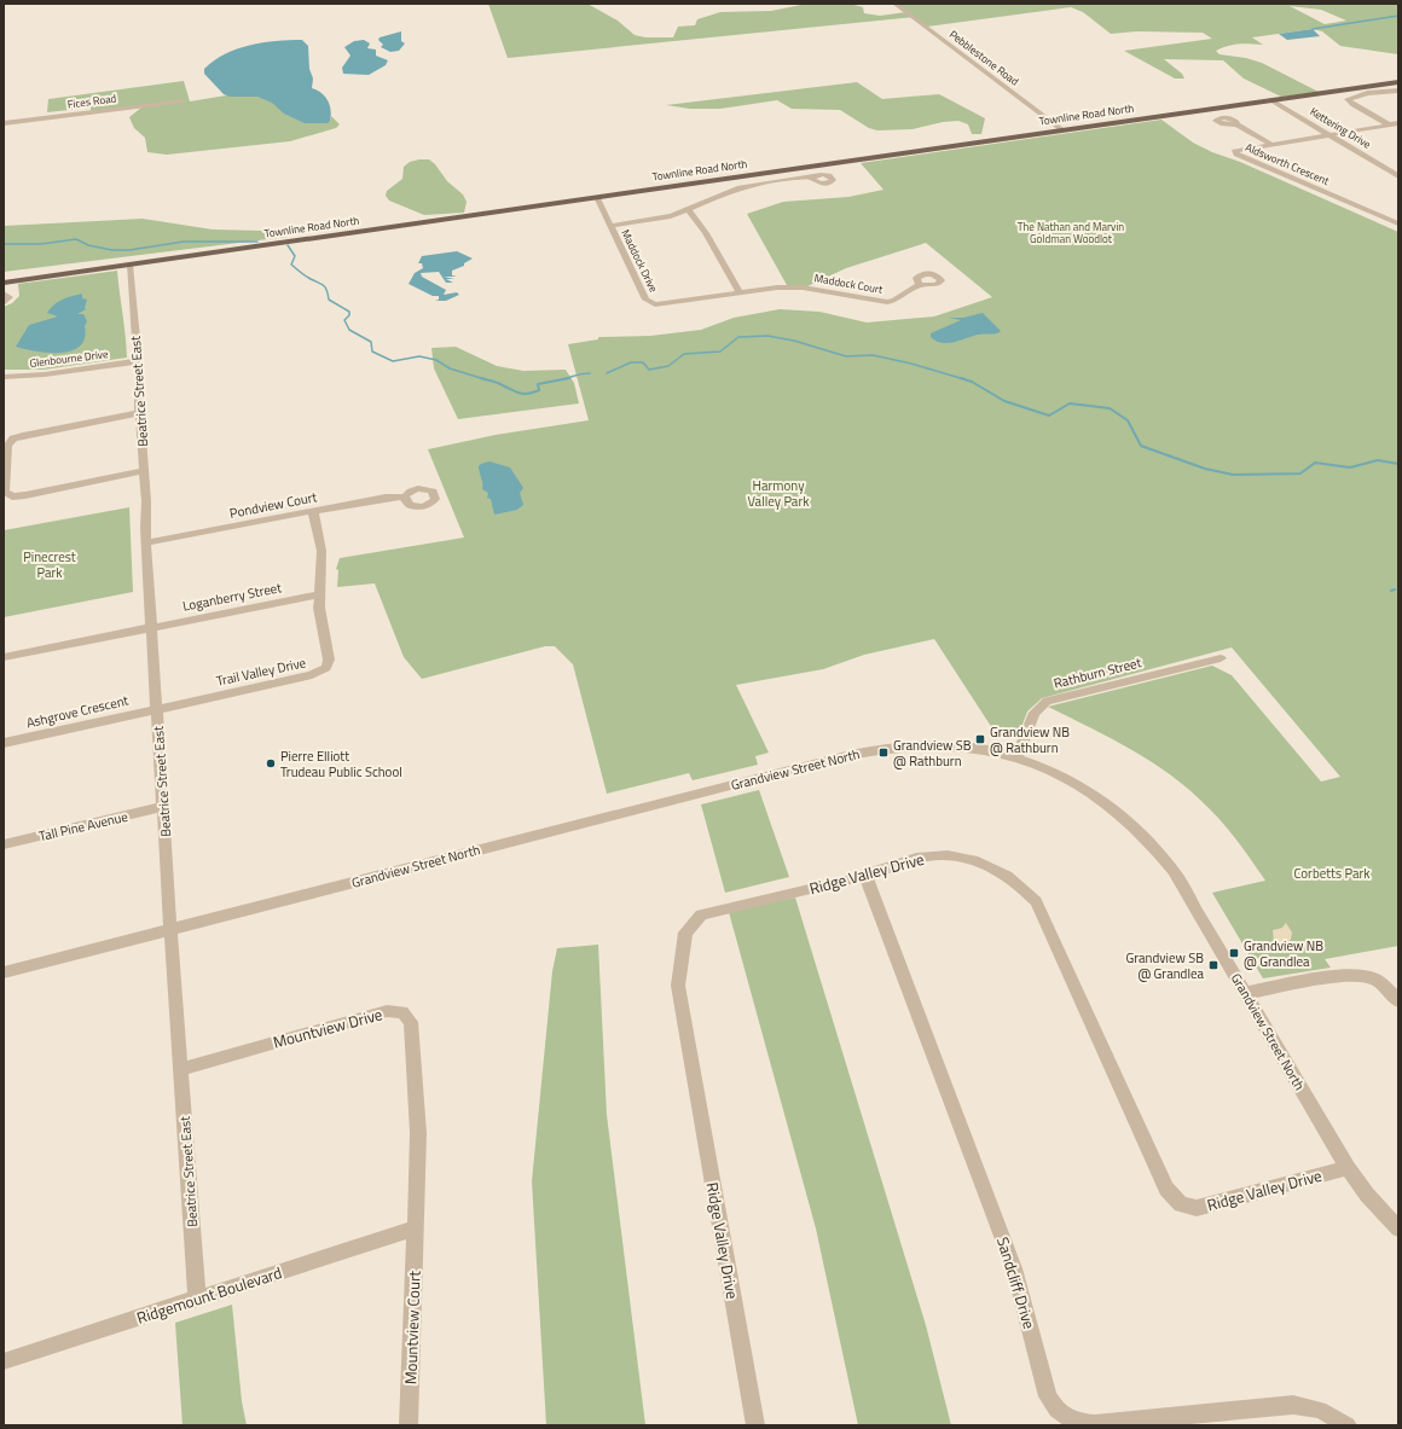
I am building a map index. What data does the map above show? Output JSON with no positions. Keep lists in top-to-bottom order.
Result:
{
  "streets": {
    "main road": ["Townline Road North"],
    "street": [
      "Pebblestone Road",
      "Fices Road",
      "Kettering Drive",
      "Aldsworth Crescent",
      "Maddock Drive",
      "Maddock Court",
      "Glenbourne Drive",
      "Beatrice Street East",
      "Pondview Court",
      "Loganberry Street",
      "Trail Valley Drive",
      "Rathburn Street",
      "Ashgrove Crescent",
      "Grandview Street North",
      "Tall Pine Avenue",
      "Ridge Valley Drive",
      "Mountview Drive",
      "Sandcliff Drive",
      "Ridgemount Boulevard",
      "Mountview Court"
    ]
  },
  "crossings": [
    ["Pebblestone Road", "Townline Road North"],
    ["Townline Road North", "Kettering Drive"],
    ["Townline Road North", "Maddock Drive"],
    ["Townline Road North", "Beatrice Street East"],
    ["Kettering Drive", "Aldsworth Crescent"],
    ["Maddock Drive", "Maddock Court"],
    ["Glenbourne Drive", "Beatrice Street East"],
    ["Beatrice Street East", "Pondview Court"],
    ["Beatrice Street East", "Loganberry Street"],
    ["Beatrice Street East", "Trail Valley Drive"],
    ["Beatrice Street East", "Ashgrove Crescent"],
    ["Beatrice Street East", "Grandview Street North"],
    ["Beatrice Street East", "Tall Pine Avenue"],
    ["Beatrice Street East", "Mountview Drive"],
    ["Beatrice Street East", "Ridgemount Boulevard"],
    ["Pondview Court", "Trail Valley Drive"],
    ["Loganberry Street", "Trail Valley Drive"],
    ["Trail Valley Drive", "Ashgrove Crescent"],
    ["Rathburn Street", "Grandview Street North"],
    ["Grandview Street North", "Ridge Valley Drive"],
    ["Ridge Valley Drive", "Sandcliff Drive"],
    ["Mountview Drive", "Ridgemount Boulevard"],
    ["Mountview Drive", "Mountview Court"],
    ["Ridgemount Boulevard", "Mountview Court"]
  ],
  "parks": [
    "The Nathan and Marvin Goldman Woodlot",
    "Harmony Valley Park",
    "Pinecrest Park",
    "Corbetts Park"
  ],
  "places": {
    "transit": [
      "Grandview NB @ Rathburn",
      "Grandview SB @ Rathburn",
      "Grandview NB @ Grandlea",
      "Grandview SB @ Grandlea"
    ],
    "other": ["Pierre Elliott Trudeau Public School"]
  }
}
